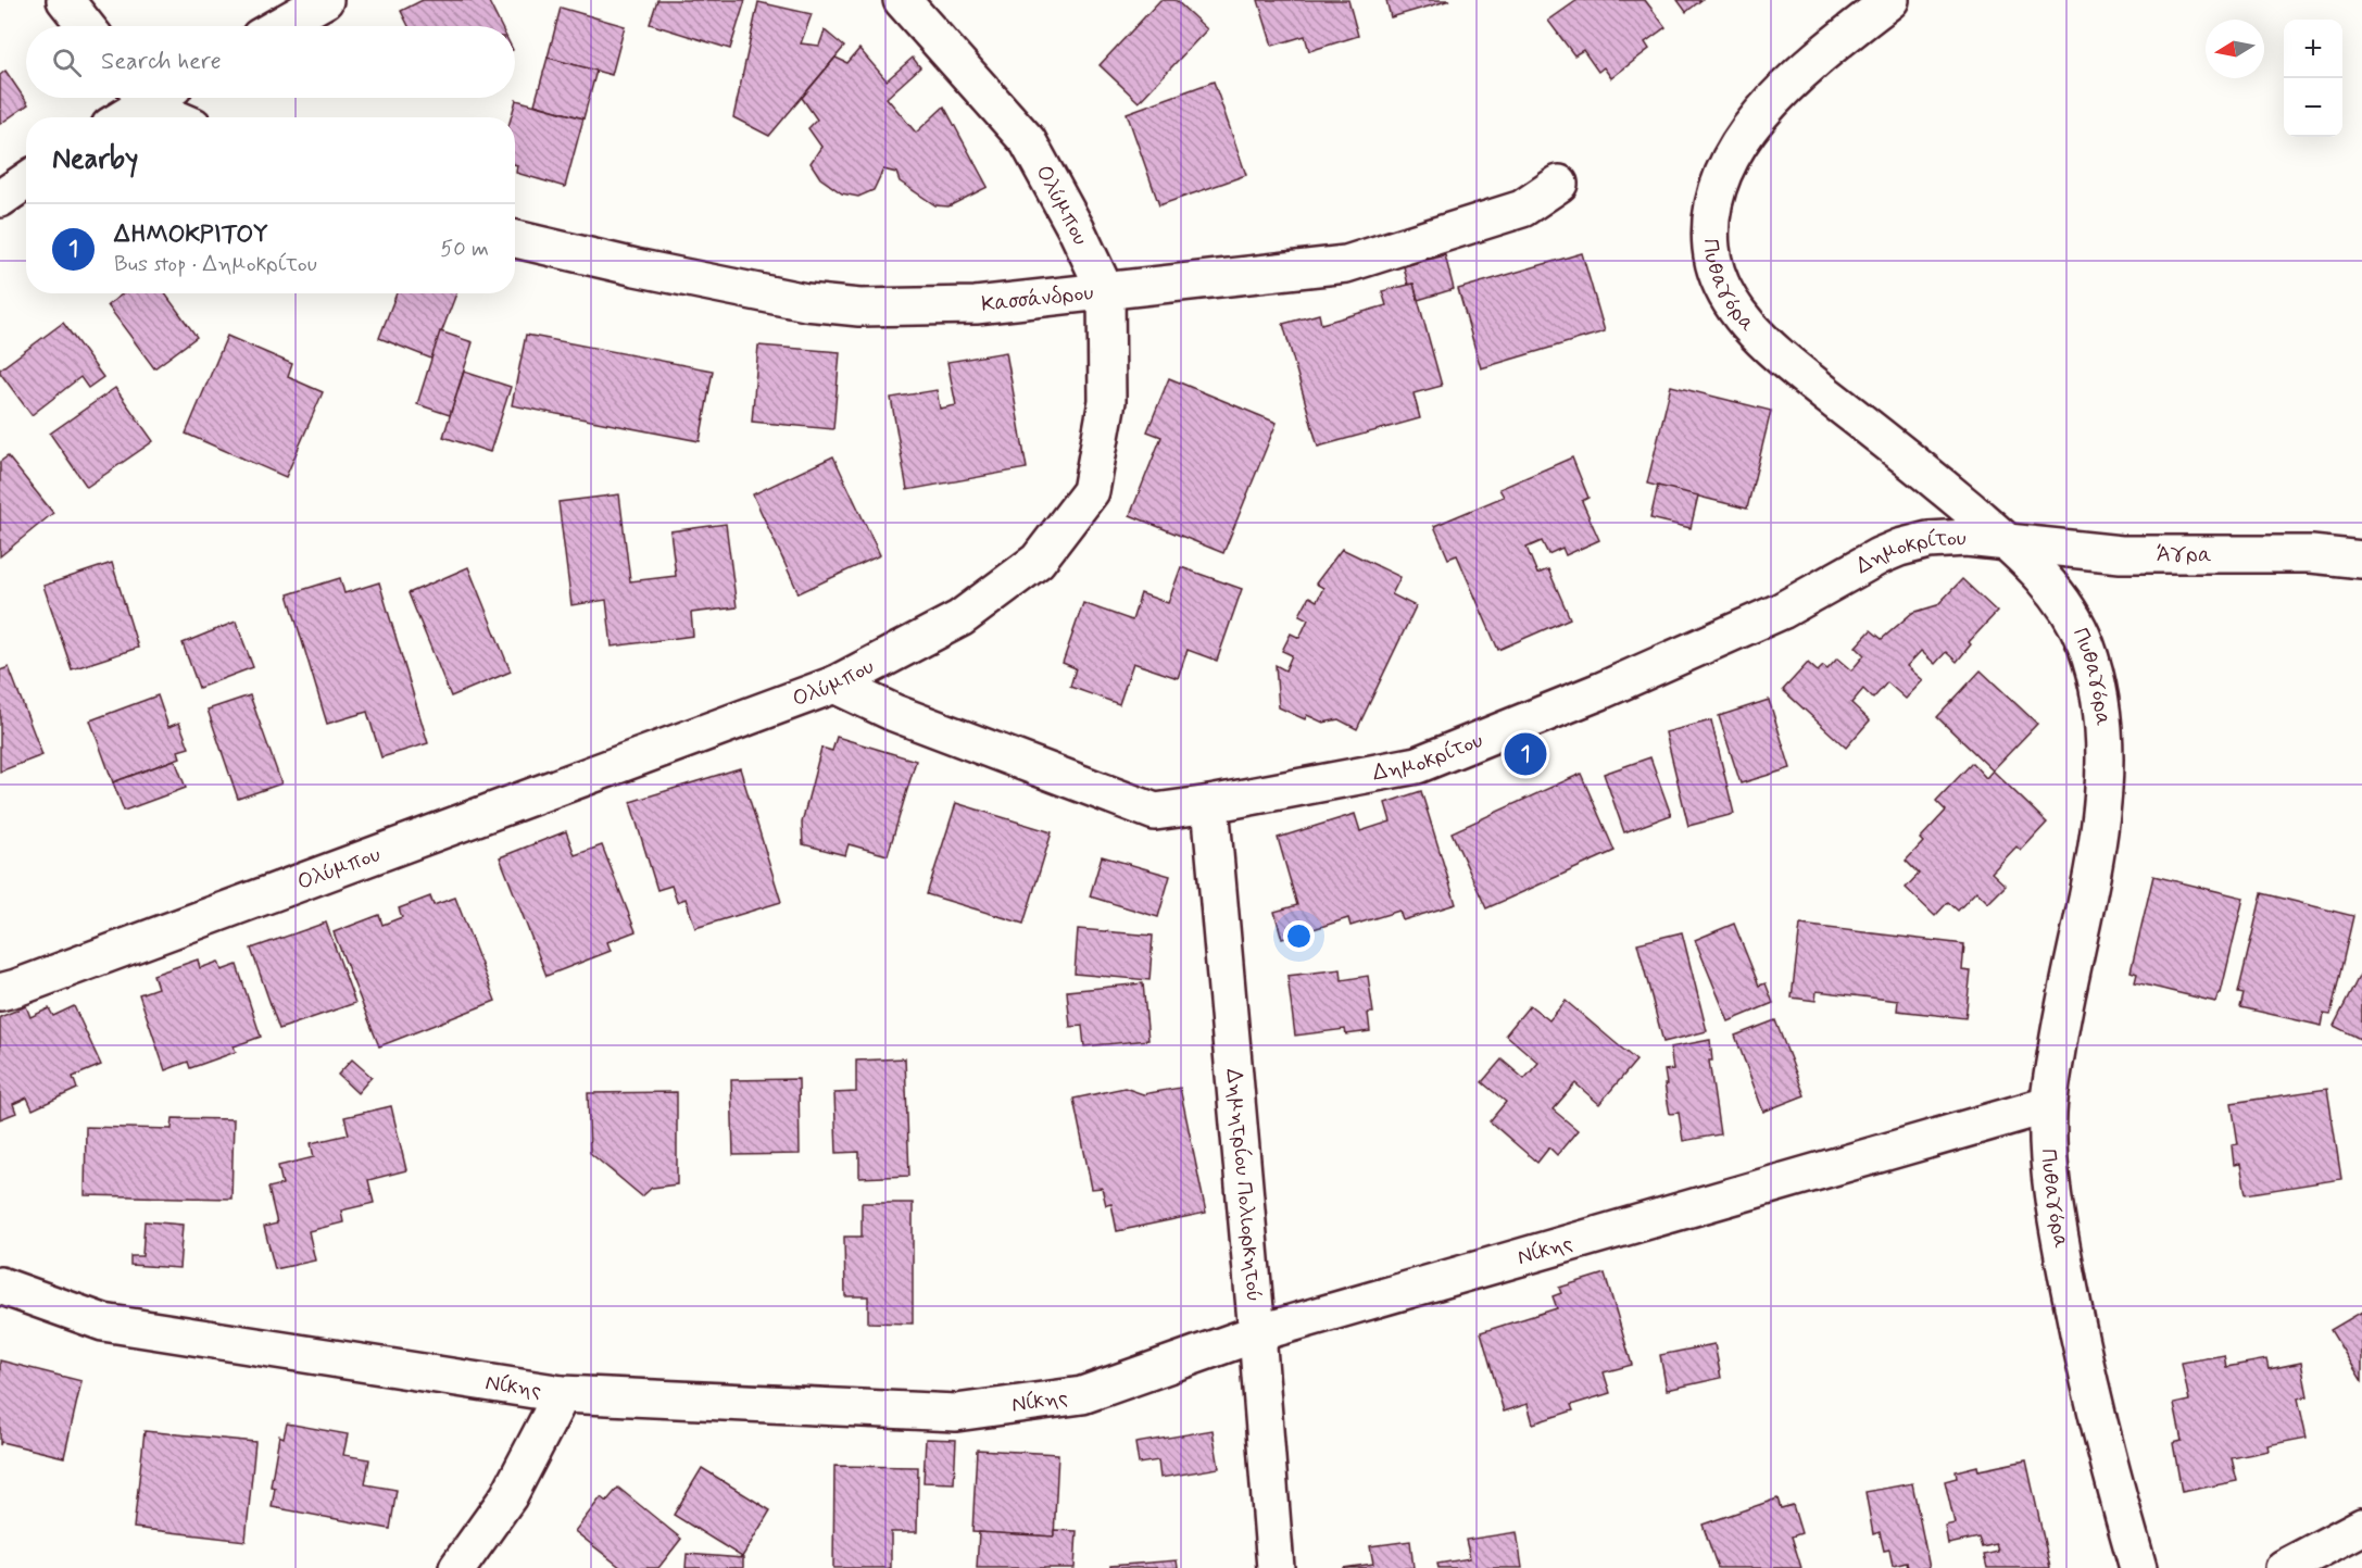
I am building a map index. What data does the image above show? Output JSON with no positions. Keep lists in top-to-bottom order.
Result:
{
  "streets": {
    "street": [
      "Ολύμπου",
      "Πυθαγόρα",
      "Κασσάνδρου",
      "Άγρα",
      "Δημοκρίτου",
      "Δημητρίου Πολιορκητού",
      "Νίκης"
    ]
  },
  "crossings": [
    ["Ολύμπου", "Κασσάνδρου"],
    ["Ολύμπου", "Δημοκρίτου"],
    ["Πυθαγόρα", "Άγρα"],
    ["Πυθαγόρα", "Δημοκρίτου"],
    ["Πυθαγόρα", "Νίκης"],
    ["Άγρα", "Δημοκρίτου"],
    ["Δημοκρίτου", "Δημητρίου Πολιορκητού"],
    ["Δημητρίου Πολιορκητού", "Νίκης"]
  ],
  "north": "left",
  "page": {
    "map_buttons": ["+", "−"],
    "search": "Search here",
    "heading": "Nearby",
    "list": [
      {
        "mark": "1",
        "name": "ΔΗΜΟΚΡΙΤΟΥ",
        "note": "Bus stop · Δημοκρίτου",
        "value": "50 m"
      }
    ],
    "pins": "1"
  }
}
